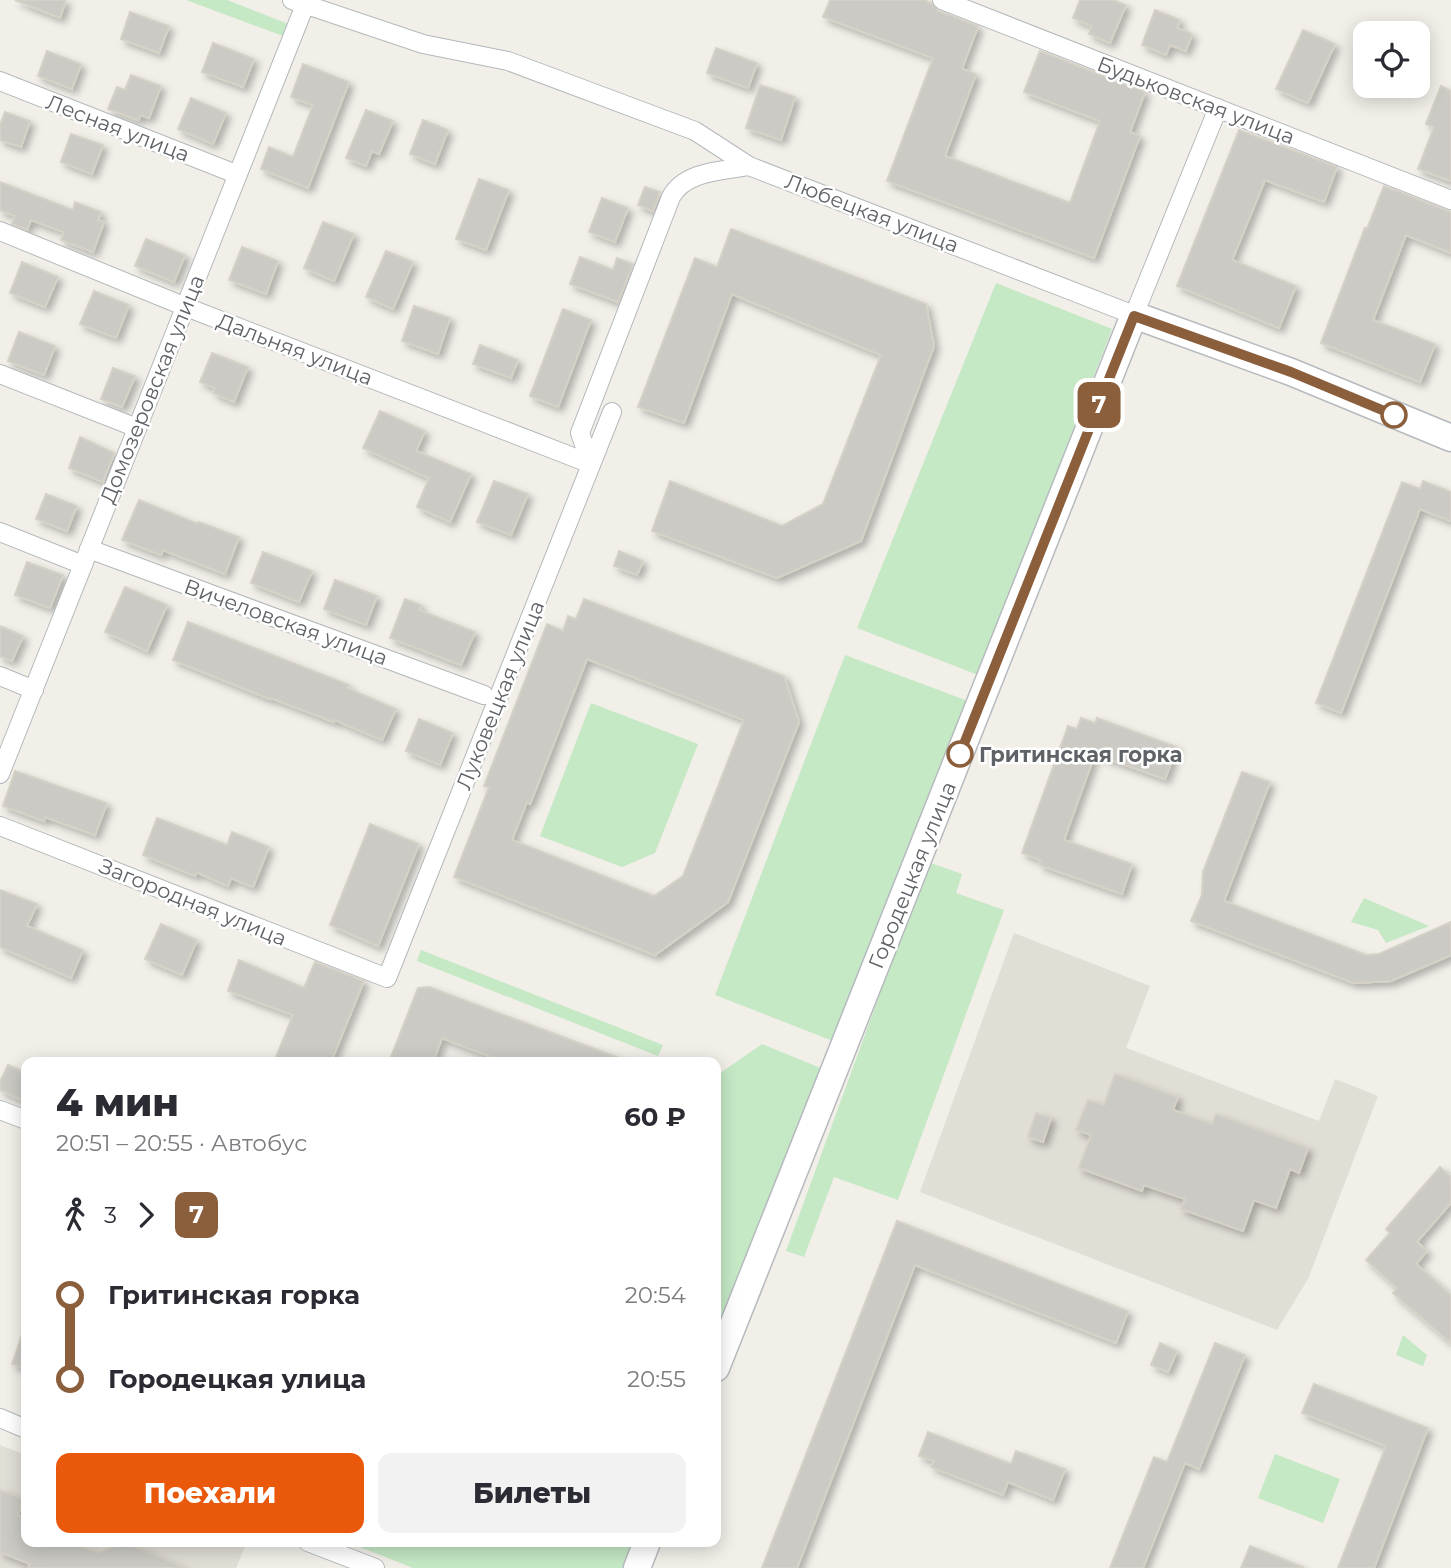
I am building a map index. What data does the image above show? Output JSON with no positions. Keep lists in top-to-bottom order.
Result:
{
  "streets": {
    "street": [
      "Будьковская улица",
      "Лесная улица",
      "Любецкая улица",
      "Дальняя улица",
      "Домозеровская улица",
      "Вичеловская улица",
      "Луковецкая улица",
      "Городецкая улица",
      "Загородная улица"
    ]
  },
  "crossings": [
    ["Будьковская улица", "Городецкая улица"],
    ["Лесная улица", "Домозеровская улица"],
    ["Любецкая улица", "Домозеровская улица"],
    ["Любецкая улица", "Городецкая улица"],
    ["Дальняя улица", "Домозеровская улица"],
    ["Дальняя улица", "Луковецкая улица"],
    ["Домозеровская улица", "Вичеловская улица"],
    ["Луковецкая улица", "Загородная улица"]
  ],
  "places": ["Гритинская горка"],
  "lines": ["bus line 7"],
  "page": {
    "on_map": "7",
    "heading": ["4 мин", "20:51 – 20:55 · Автобус", "60 ₽"],
    "legs": ["3", "7"],
    "list": [
      {
        "name": "Гритинская горка",
        "value": "20:54"
      },
      {
        "name": "Городецкая улица",
        "value": "20:55"
      }
    ],
    "buttons": ["Поехали", "Билеты"]
  }
}
